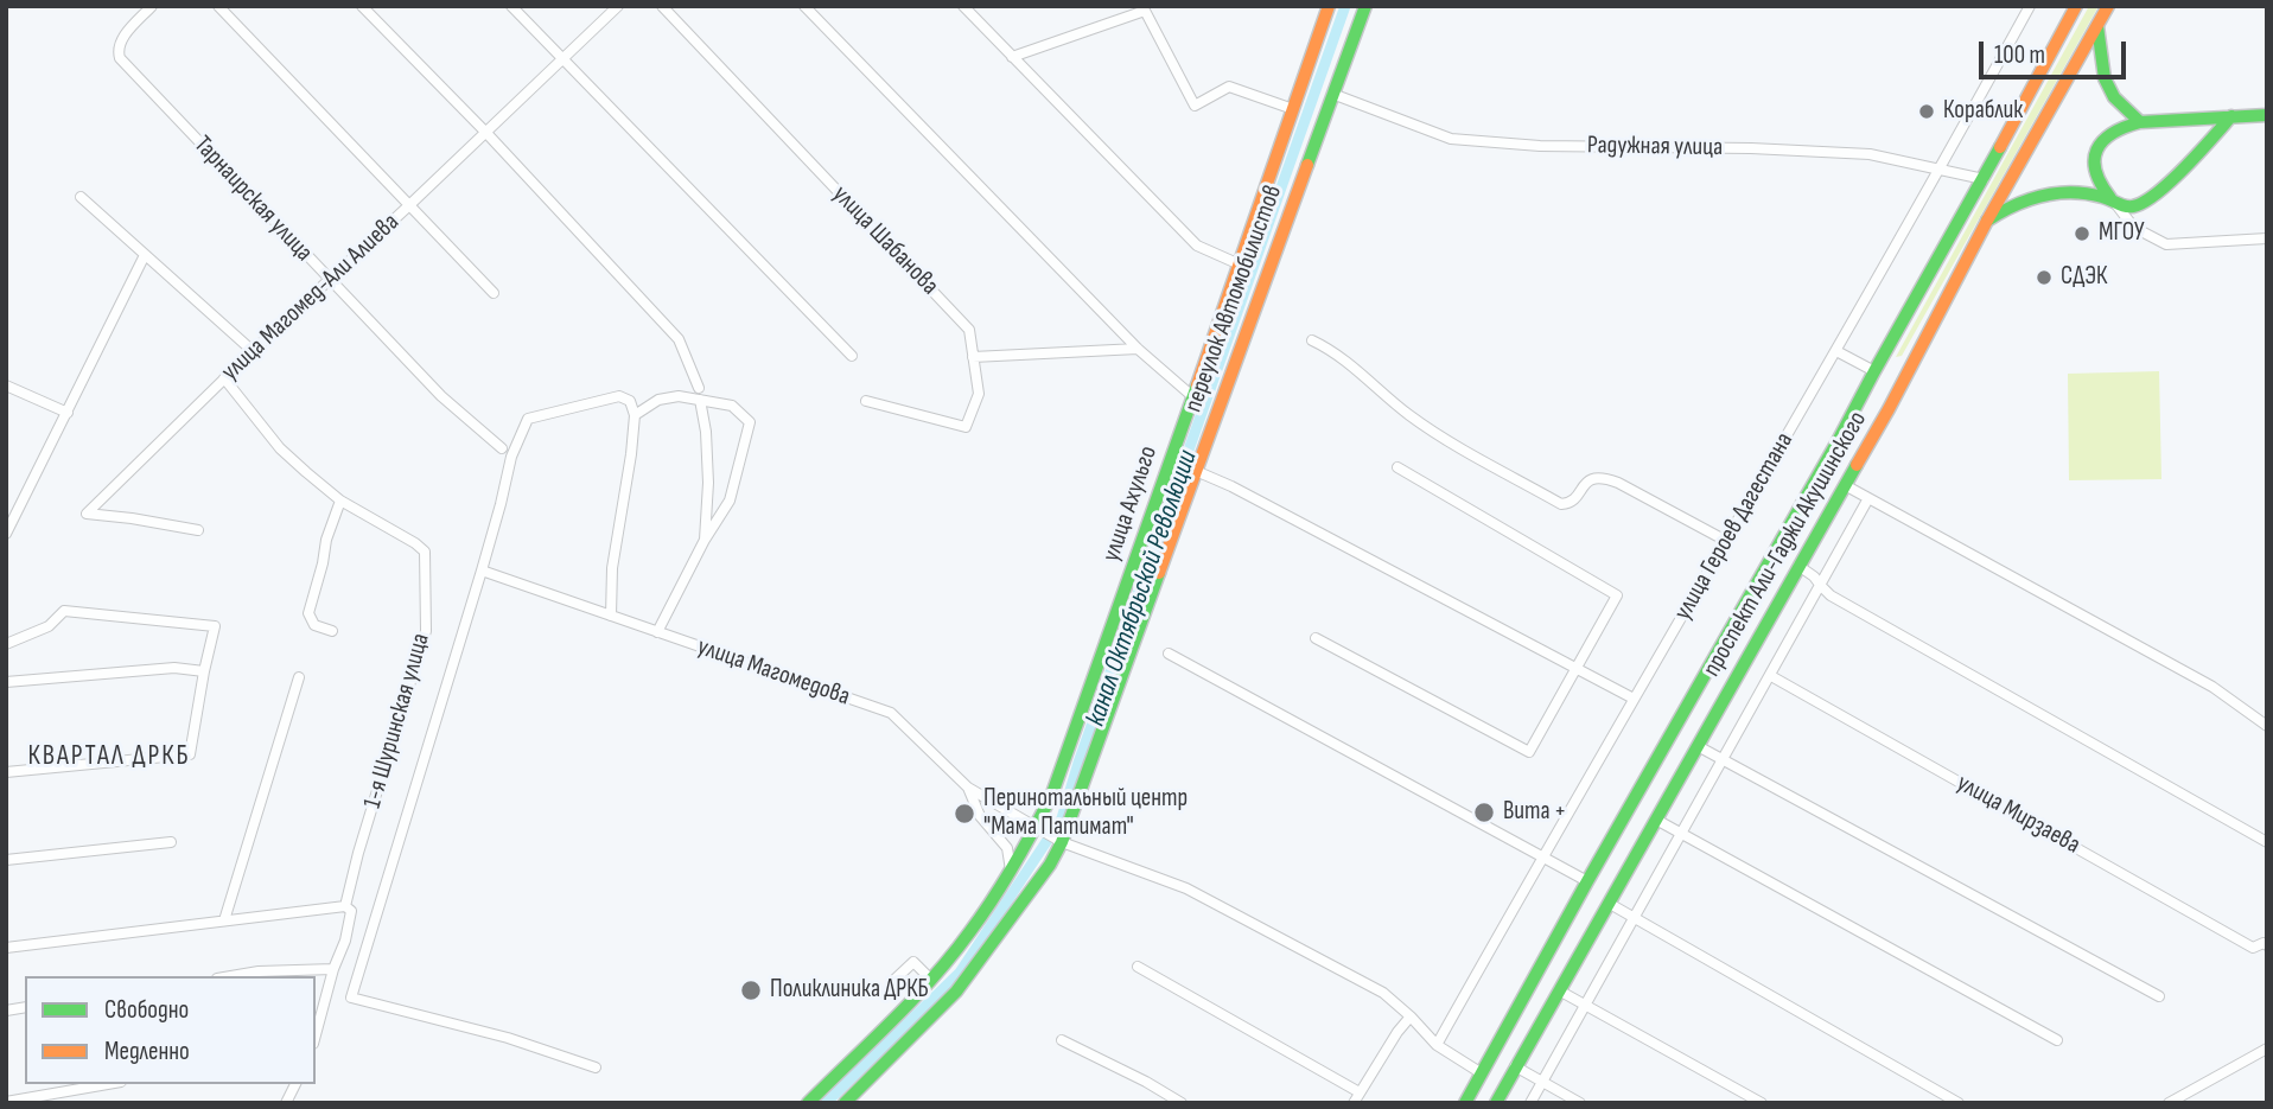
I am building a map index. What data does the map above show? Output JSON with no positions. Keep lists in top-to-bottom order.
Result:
{
  "streets": {
    "main road": ["переулок Автомобилистов", "улица Ахульго", "проспект Али-Гаджи Акушинского"],
    "street": [
      "Радужная улица",
      "Тарнаирская улица",
      "улица Шабанова",
      "улица Магомед-Али Алиева",
      "улица Героев Дагестана",
      "улица Магомедова",
      "1-я Шуринская улица",
      "улица Мирзаева"
    ]
  },
  "crossings": [
    ["Радужная улица", "переулок Автомобилистов"],
    ["Радужная улица", "улица Героев Дагестана"],
    ["Радужная улица", "проспект Али-Гаджи Акушинского"],
    ["Тарнаирская улица", "улица Магомед-Али Алиева"],
    ["улица Магомед-Али Алиева", "1-я Шуринская улица"],
    ["переулок Автомобилистов", "улица Магомедова"],
    ["улица Ахульго", "улица Магомедова"]
  ],
  "districts": ["КВАРТАЛ ДРКБ"],
  "water": ["канал Октябрьской Революции"],
  "places": [
    "Кораблик",
    "МГОУ",
    "СДЭК",
    "Вита +",
    "Перинотальный центр \"Мама Патимат\"",
    "Поликлиника ДРКБ"
  ],
  "legend": ["Свободно", "Медленно"],
  "scale_bar": "100 m"
}
